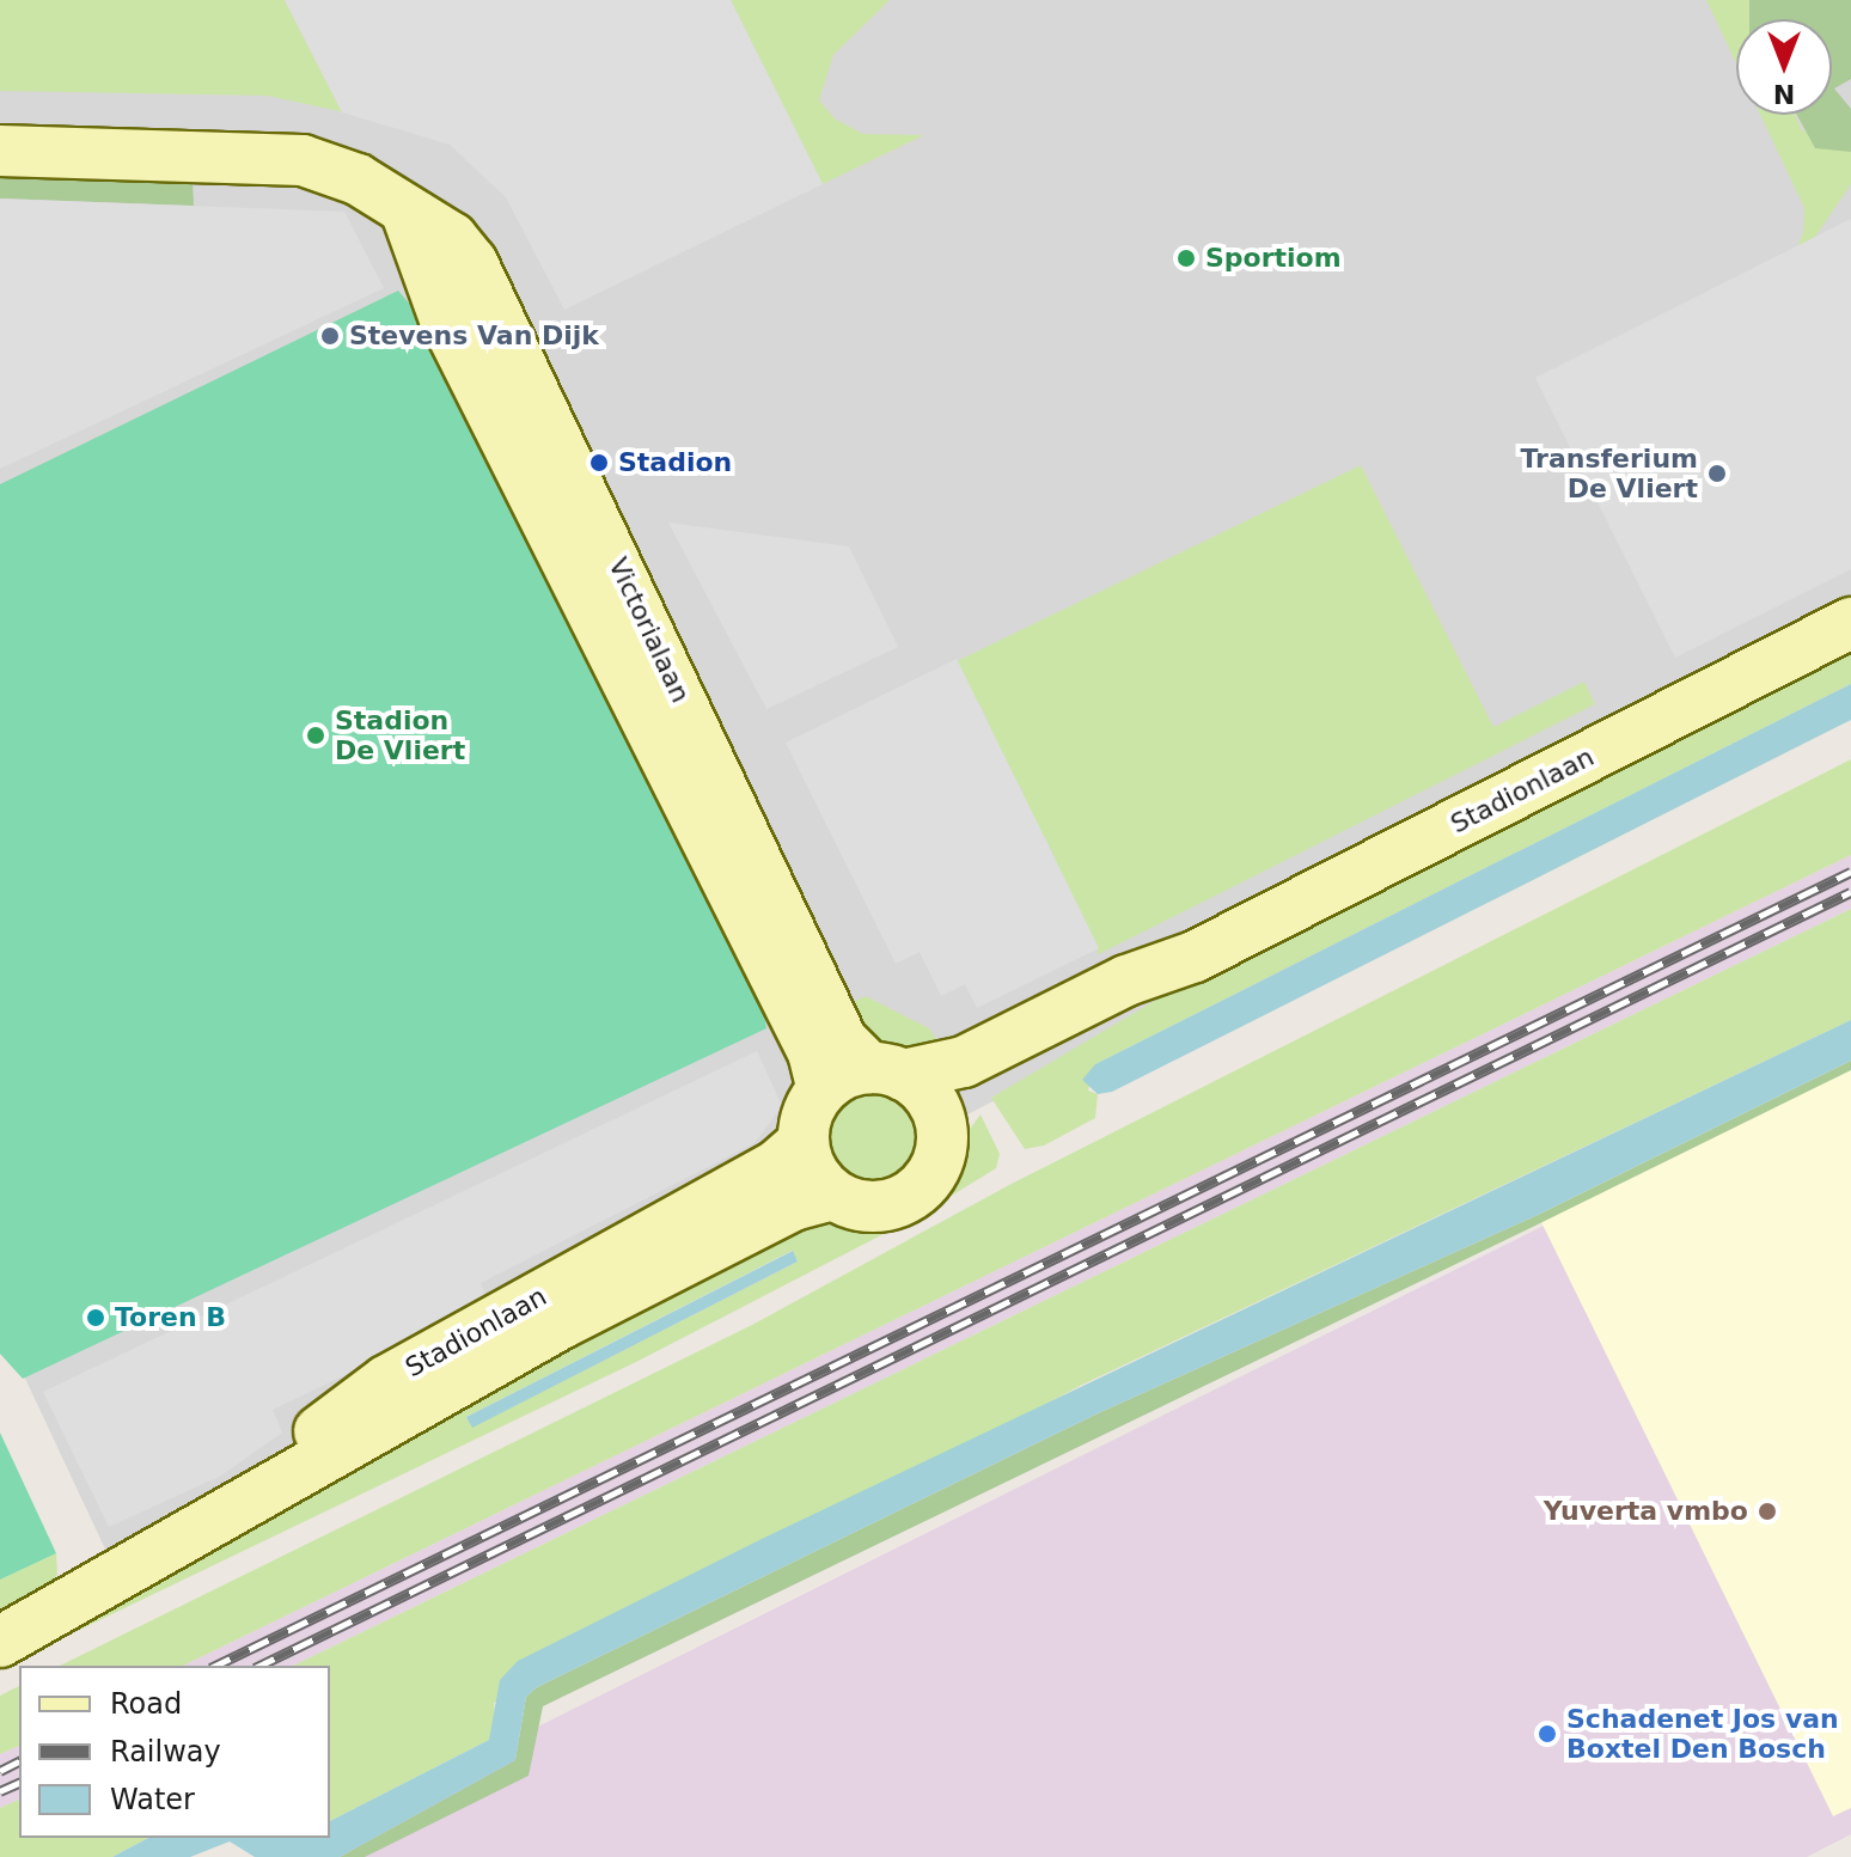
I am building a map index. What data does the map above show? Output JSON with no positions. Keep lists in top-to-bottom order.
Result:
{
  "streets": {
    "main road": ["Victorialaan", "Stadionlaan"]
  },
  "crossings": [
    ["Victorialaan", "Stadionlaan"]
  ],
  "places": [
    "Sportiom",
    "Stevens Van Dijk",
    "Stadion",
    "Transferium De Vliert",
    "Stadion De Vliert",
    "Toren B",
    "Yuverta vmbo",
    "Schadenet Jos van Boxtel Den Bosch"
  ],
  "legend": ["Road", "Railway", "Water"],
  "north": "bottom"
}
